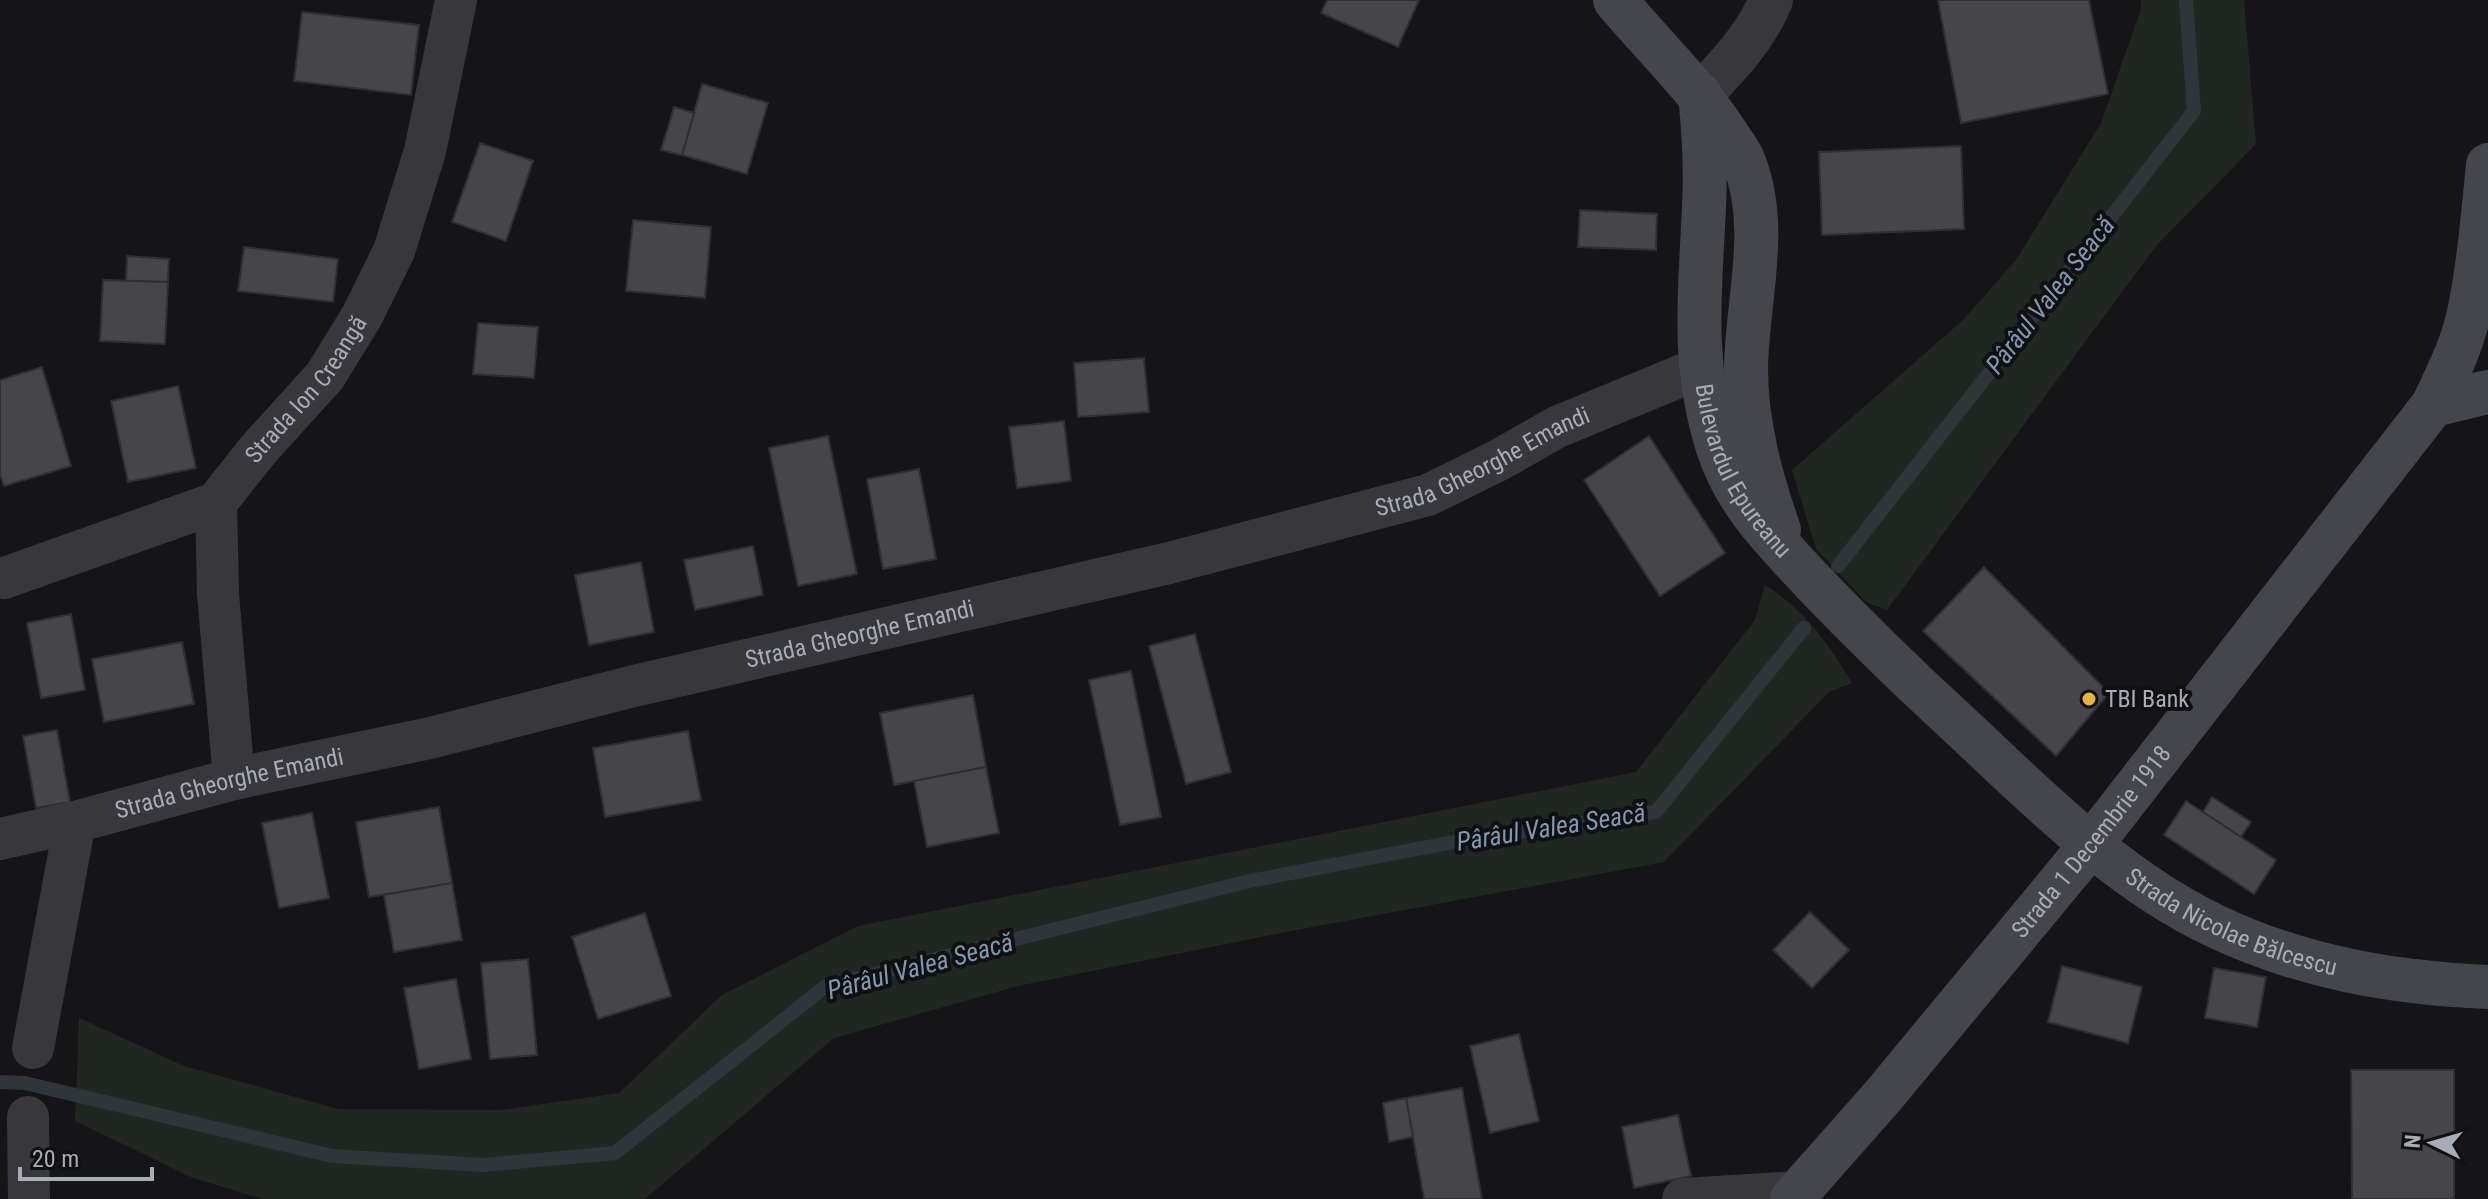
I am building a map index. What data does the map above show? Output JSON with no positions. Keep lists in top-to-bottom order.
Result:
{
  "streets": {
    "main road": ["Bulevardul Epureanu", "Strada 1 Decembrie 1918", "Strada Nicolae Bălcescu"],
    "street": ["Strada Ion Creangă", "Strada Gheorghe Emandi"]
  },
  "crossings": [
    ["Bulevardul Epureanu", "Strada Gheorghe Emandi"],
    ["Bulevardul Epureanu", "Strada Nicolae Bălcescu"],
    ["Strada 1 Decembrie 1918", "Strada Nicolae Bălcescu"]
  ],
  "water": ["Pârâul Valea Seacă"],
  "places": ["TBI Bank"],
  "scale_bar": "20 m",
  "north": "left"
}
